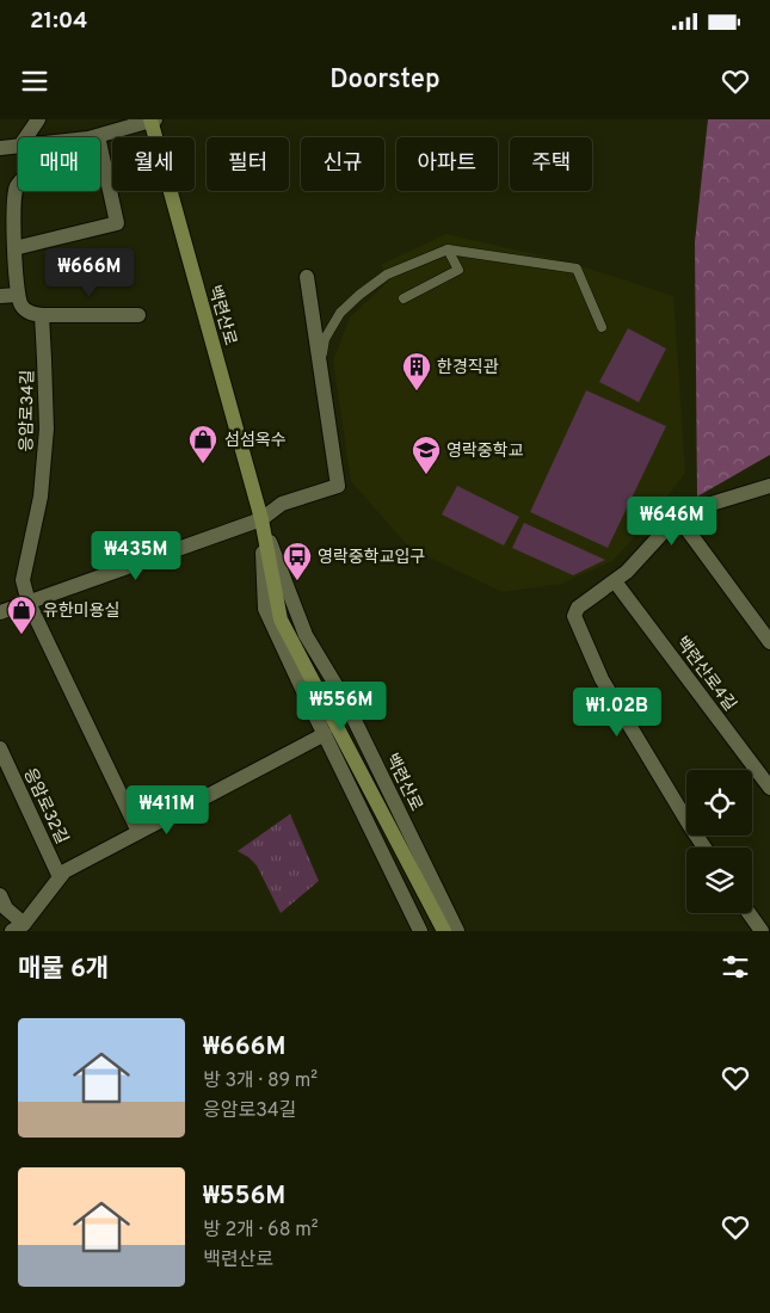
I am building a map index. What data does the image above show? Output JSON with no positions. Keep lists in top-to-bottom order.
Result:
{
  "streets": {
    "main road": ["백련산로"],
    "street": ["응암로34길", "백련산로4길", "응암로32길"]
  },
  "places": {
    "building": ["한경직관"],
    "shop": ["섬섬옥수", "유한미용실"],
    "school or university": ["영락중학교"],
    "bus stop": ["영락중학교입구"]
  },
  "page": {
    "status": "21:04",
    "header": "Doorstep",
    "chip": [
      "매매",
      "월세",
      "필터",
      "신규",
      "아파트",
      "주택"
    ],
    "price": [
      "₩666M",
      "₩646M",
      "₩435M",
      "₩556M",
      "₩1.02B",
      "₩411M"
    ],
    "heading": "매물 6개",
    "list": [
      {
        "name": "₩666M",
        "note": "방 3개 · 89 m² · 응암로34길"
      },
      {
        "name": "₩556M",
        "note": "방 2개 · 68 m² · 백련산로"
      }
    ]
  }
}
